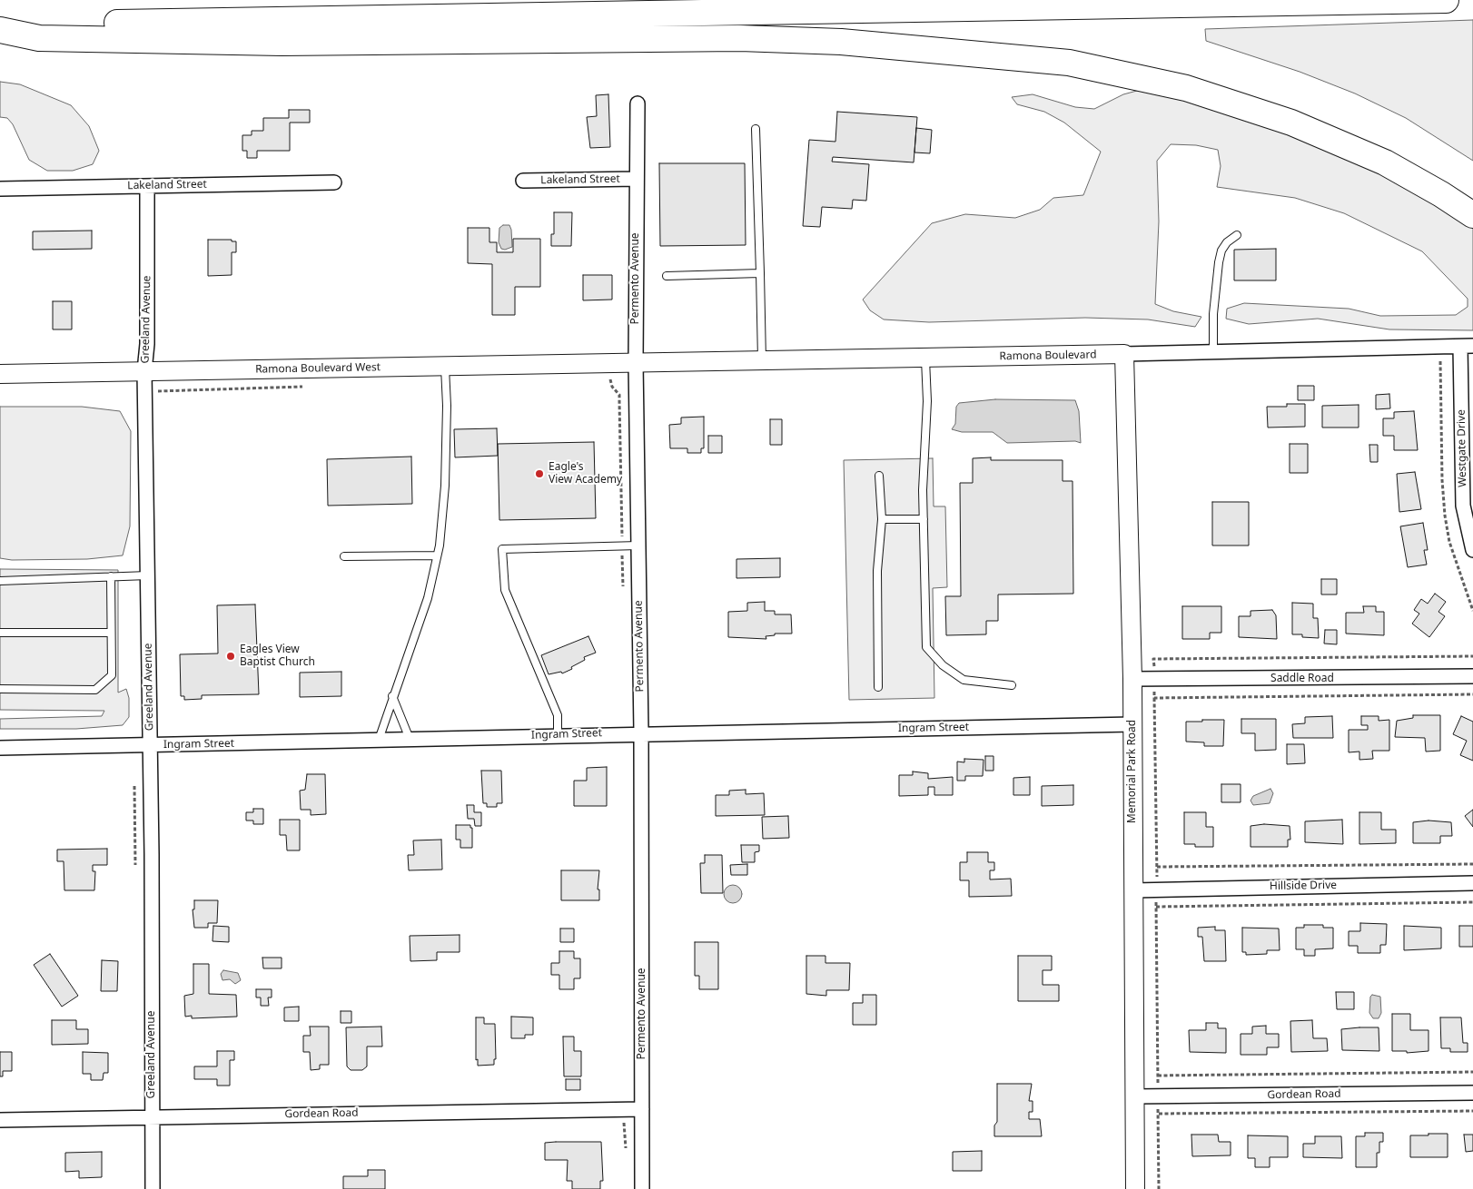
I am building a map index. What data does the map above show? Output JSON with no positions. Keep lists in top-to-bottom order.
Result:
{
  "streets": {
    "street": [
      "Lakeland Street",
      "Permento Avenue",
      "Greeland Avenue",
      "Ramona Boulevard",
      "Ramona Boulevard West",
      "Westgate Drive",
      "Saddle Road",
      "Ingram Street",
      "Memorial Park Road",
      "Hillside Drive",
      "Gordean Road"
    ]
  },
  "crossings": [
    ["Lakeland Street", "Permento Avenue"],
    ["Lakeland Street", "Greeland Avenue"],
    ["Permento Avenue", "Ramona Boulevard"],
    ["Permento Avenue", "Ramona Boulevard West"],
    ["Permento Avenue", "Ingram Street"],
    ["Permento Avenue", "Gordean Road"],
    ["Greeland Avenue", "Ramona Boulevard West"],
    ["Greeland Avenue", "Ingram Street"],
    ["Greeland Avenue", "Gordean Road"],
    ["Ramona Boulevard", "Ramona Boulevard West"],
    ["Ramona Boulevard", "Westgate Drive"],
    ["Ramona Boulevard", "Memorial Park Road"],
    ["Saddle Road", "Memorial Park Road"],
    ["Ingram Street", "Memorial Park Road"],
    ["Memorial Park Road", "Hillside Drive"],
    ["Memorial Park Road", "Gordean Road"]
  ],
  "places": ["Eagle's View Academy", "Eagles View Baptist Church"]
}
